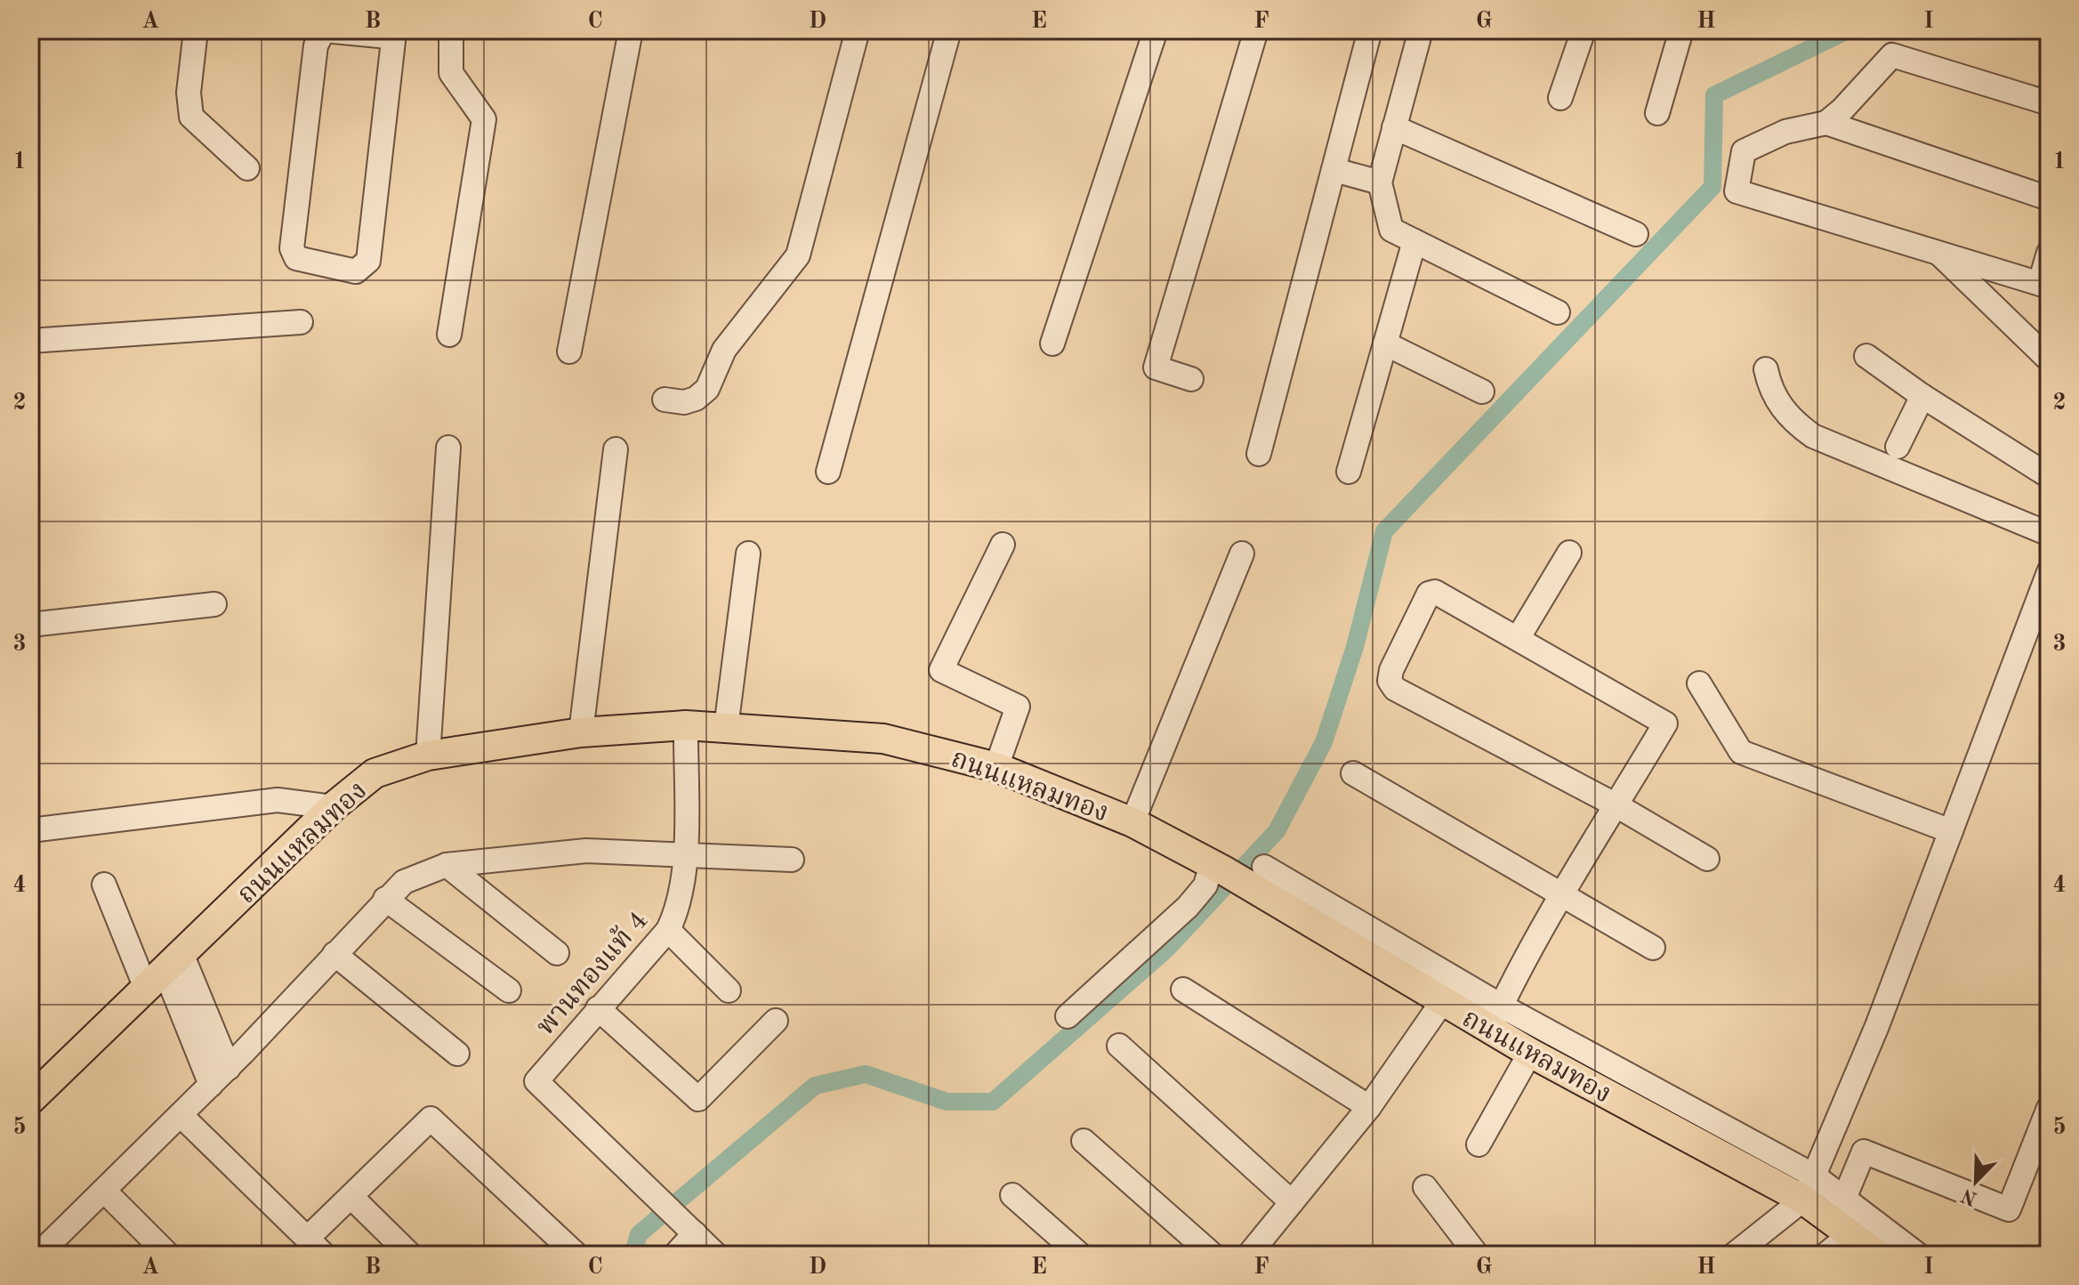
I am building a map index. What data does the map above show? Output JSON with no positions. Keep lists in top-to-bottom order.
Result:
{
  "streets": {
    "main road": ["ถนนแหลมทอง"],
    "street": ["พานทองแท้ 4"]
  },
  "crossings": [
    ["ถนนแหลมทอง", "พานทองแท้ 4"]
  ],
  "north": "bottom left",
  "grid": {
    "columns": [
      "A",
      "B",
      "C",
      "D",
      "E",
      "F",
      "G",
      "H",
      "I"
    ],
    "rows": [
      "1",
      "2",
      "3",
      "4",
      "5"
    ]
  }
}
